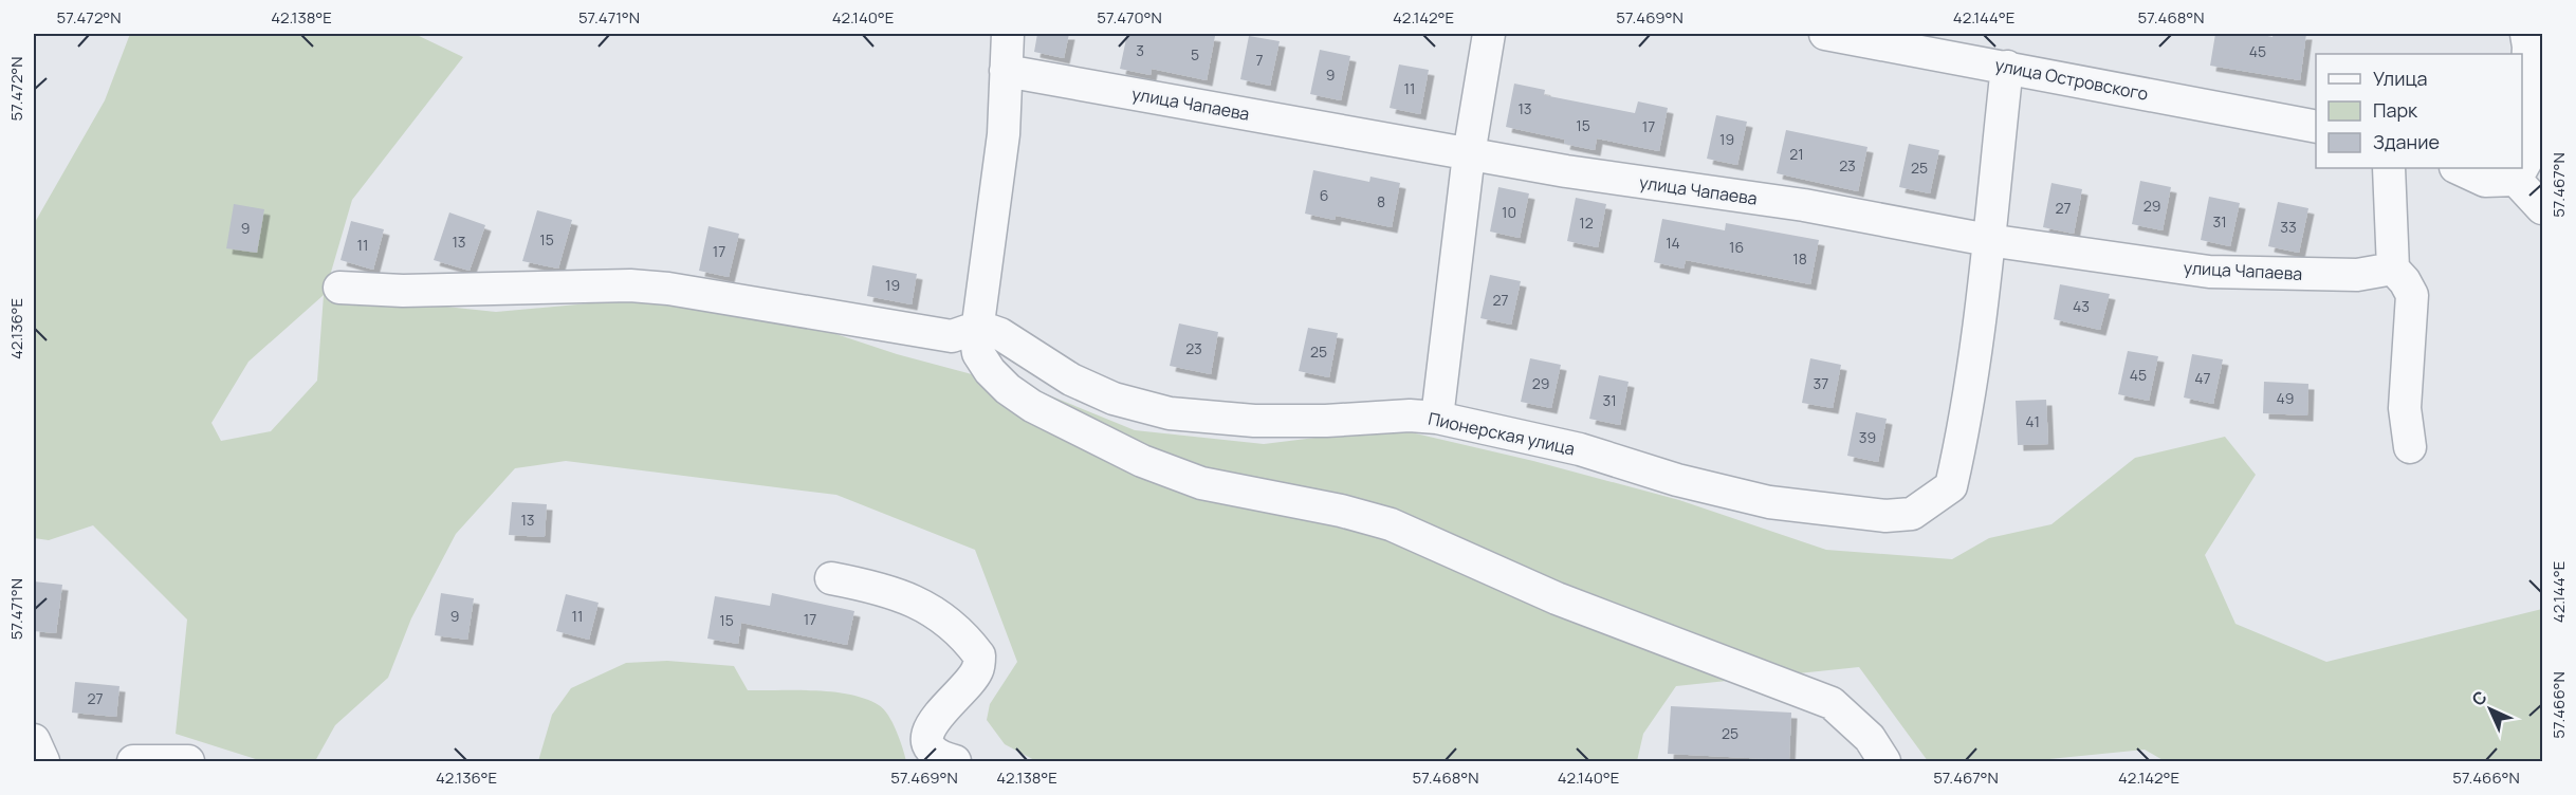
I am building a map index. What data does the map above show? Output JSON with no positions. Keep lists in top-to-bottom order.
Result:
{
  "streets": {
    "street": ["улица Островского", "улица Чапаева", "Пионерская улица"]
  },
  "crossings": [
    ["улица Чапаева", "Пионерская улица"]
  ],
  "house_numbers": [
    "3",
    "45",
    "5",
    "7",
    "9",
    "11",
    "13",
    "15",
    "17",
    "19",
    "21",
    "23",
    "25",
    "6",
    "8",
    "29",
    "27",
    "10",
    "31",
    "12",
    "33",
    "9",
    "15",
    "13",
    "14",
    "11",
    "16",
    "17",
    "18",
    "19",
    "27",
    "43",
    "23",
    "25",
    "45",
    "47",
    "29",
    "37",
    "49",
    "31",
    "41",
    "39",
    "13",
    "9",
    "11",
    "17",
    "15",
    "27",
    "25"
  ],
  "legend": ["Улица", "Парк", "Здание"],
  "north": "top left",
  "coordinates": [
    "57.472°N",
    "42.138°E",
    "57.471°N",
    "42.140°E",
    "57.470°N",
    "42.142°E",
    "57.469°N",
    "42.144°E",
    "57.468°N",
    "57.467°N",
    "42.136°E",
    "57.466°N"
  ]
}
